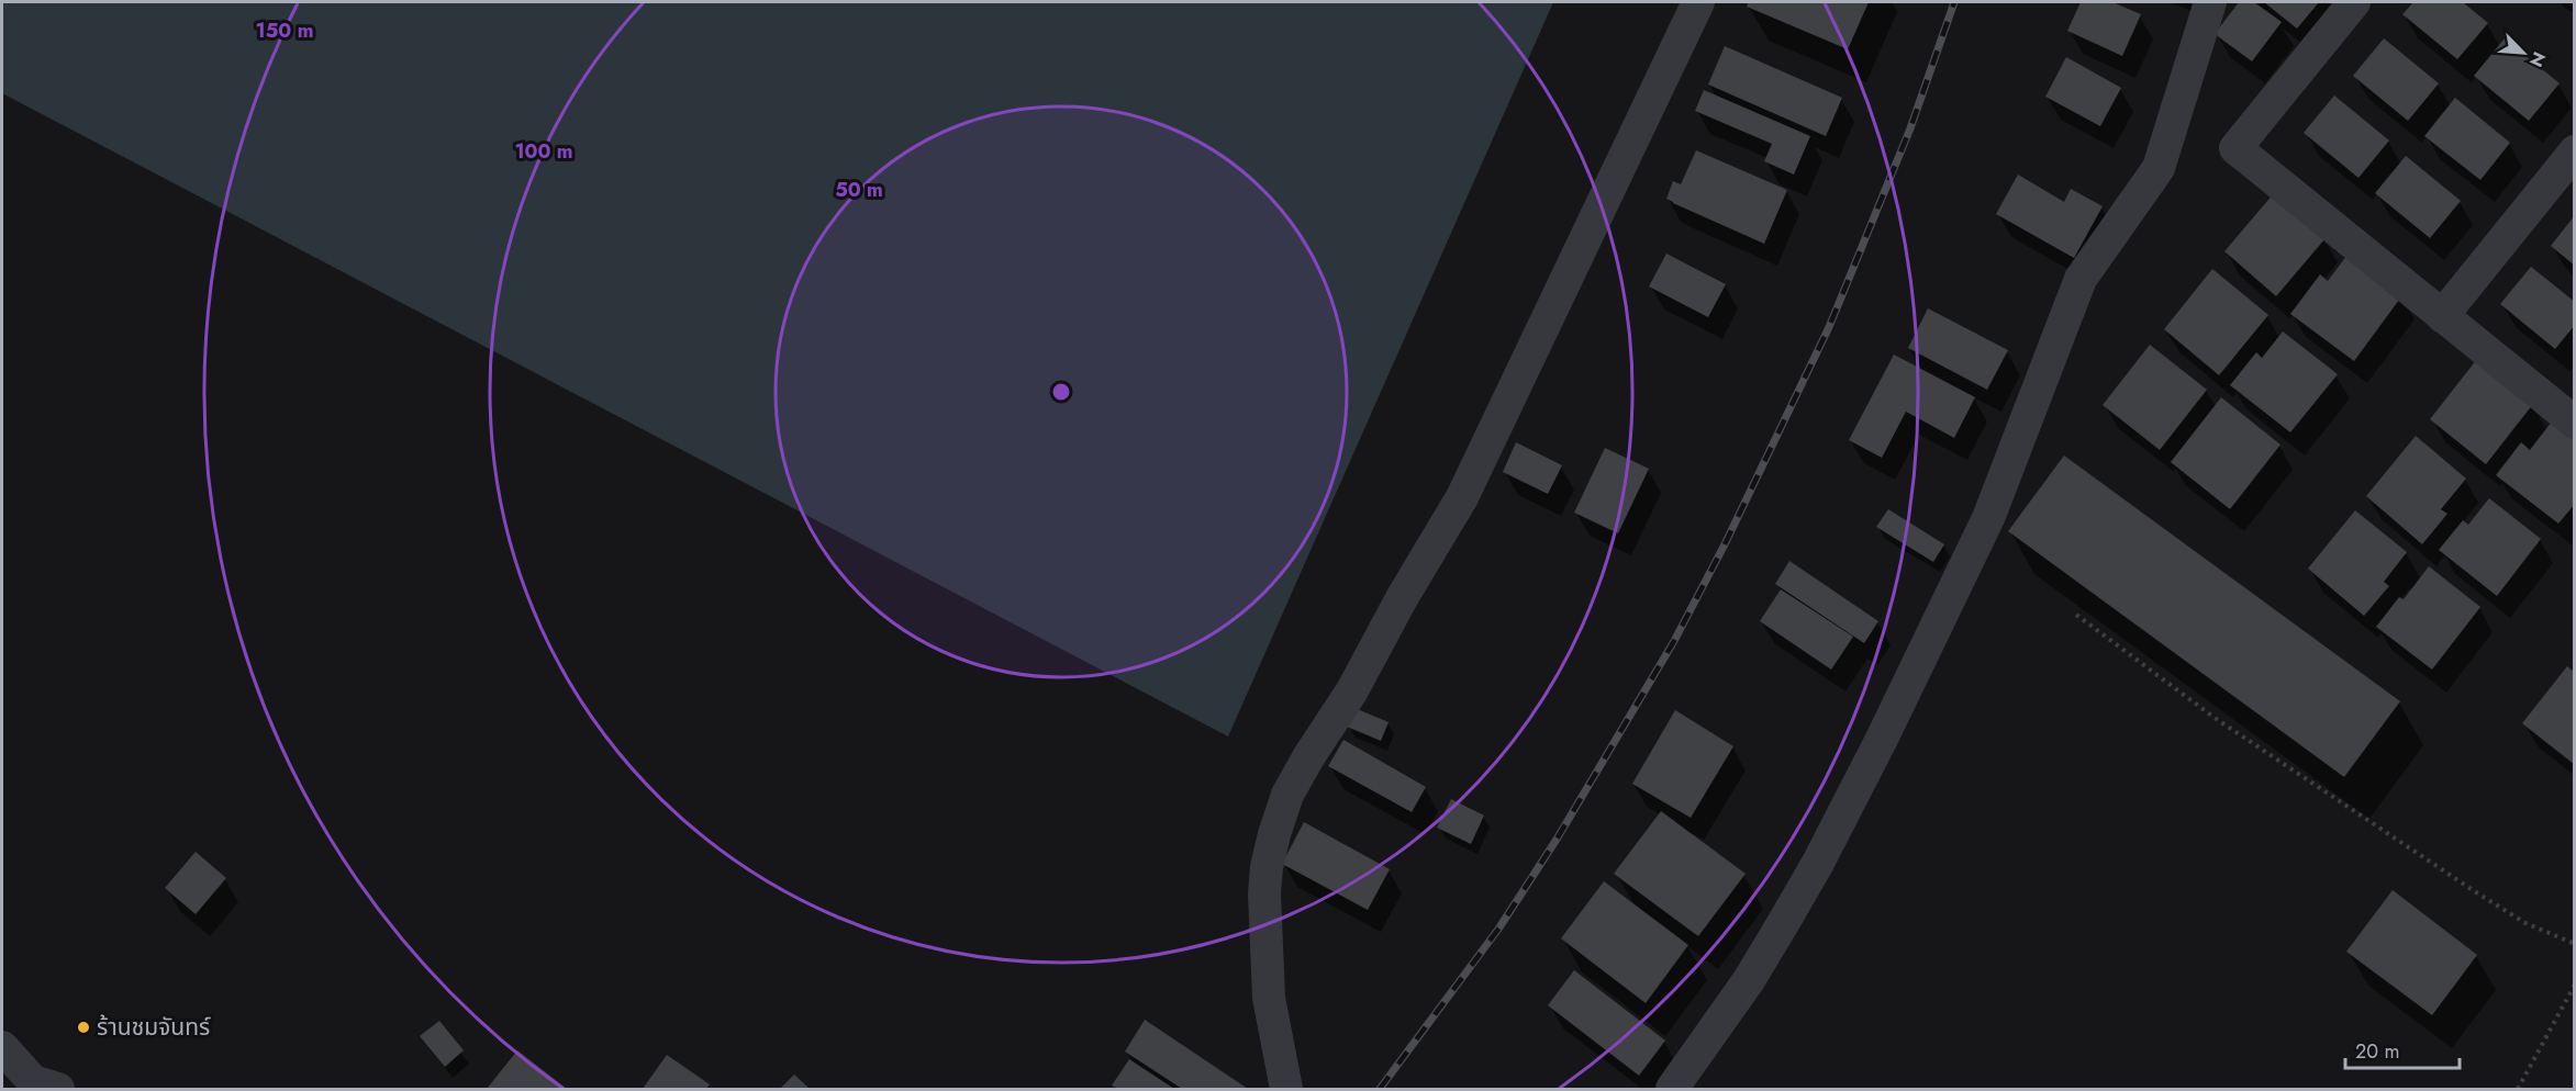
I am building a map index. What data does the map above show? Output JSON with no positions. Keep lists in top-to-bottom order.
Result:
{
  "places": ["ร้านชมจันทร์"],
  "scale_bar": "20 m",
  "north": "bottom right",
  "rings": ["150 m", "100 m", "50 m"]
}
